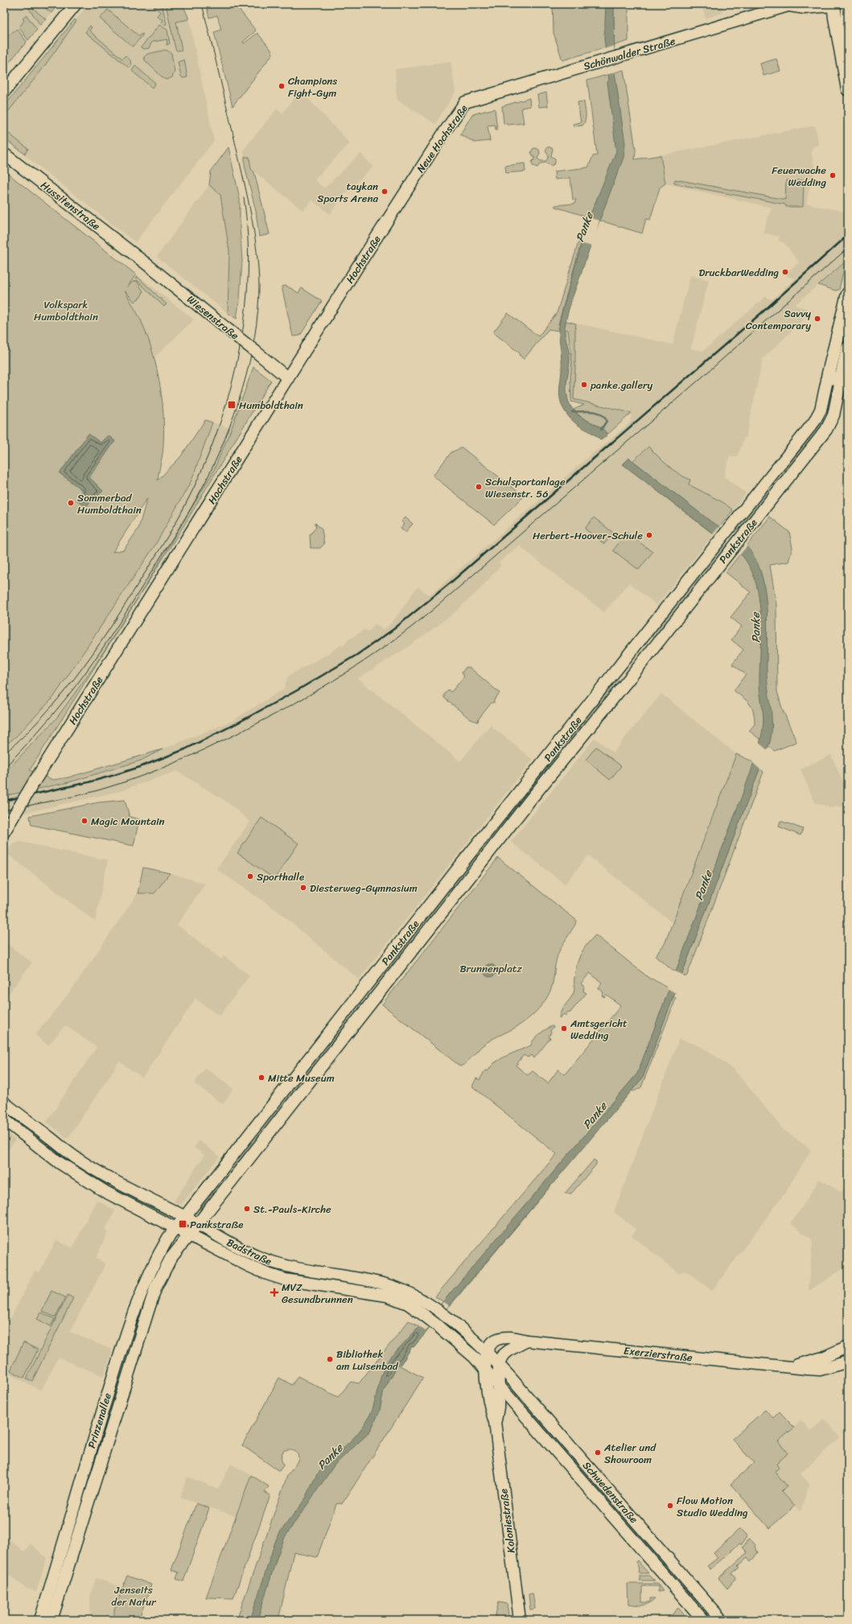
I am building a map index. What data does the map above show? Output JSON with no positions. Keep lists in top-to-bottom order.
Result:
{
  "streets": {
    "main road": [
      "Schönwalder Straße",
      "Neue Hochstraße",
      "Hussitenstraße",
      "Hochstraße",
      "Wiesenstraße",
      "Pankstraße",
      "Badstraße",
      "Exerzierstraße",
      "Prinzenallee",
      "Schwedenstraße",
      "Koloniestraße"
    ]
  },
  "crossings": [
    ["Schönwalder Straße", "Neue Hochstraße"],
    ["Neue Hochstraße", "Hochstraße"],
    ["Hussitenstraße", "Wiesenstraße"],
    ["Hochstraße", "Wiesenstraße"],
    ["Pankstraße", "Badstraße"],
    ["Pankstraße", "Prinzenallee"],
    ["Badstraße", "Prinzenallee"],
    ["Exerzierstraße", "Koloniestraße"],
    ["Schwedenstraße", "Koloniestraße"]
  ],
  "water": ["Panke"],
  "parks": ["Volkspark Humboldthain", "Brunnenplatz", "Jenseits der Natur"],
  "places": {
    "other": [
      "Champions Fight-Gym",
      "Feuerwache Wedding",
      "taykan Sports Arena",
      "DruckbarWedding",
      "Savvy Contemporary",
      "panke.gallery",
      "Schulsportanlage Wiesenstr. 56",
      "Sommerbad Humboldthain",
      "Herbert-Hoover-Schule",
      "Magic Mountain",
      "Sporthalle",
      "Diesterweg-Gymnasium",
      "Amtsgericht Wedding",
      "Mitte Museum",
      "St.-Pauls-Kirche",
      "Bibliothek am Luisenbad",
      "Atelier und Showroom",
      "Flow Motion Studio Wedding"
    ],
    "transit": ["Humboldthain", "Pankstraße"],
    "health": ["MVZ Gesundbrunnen"]
  }
}
